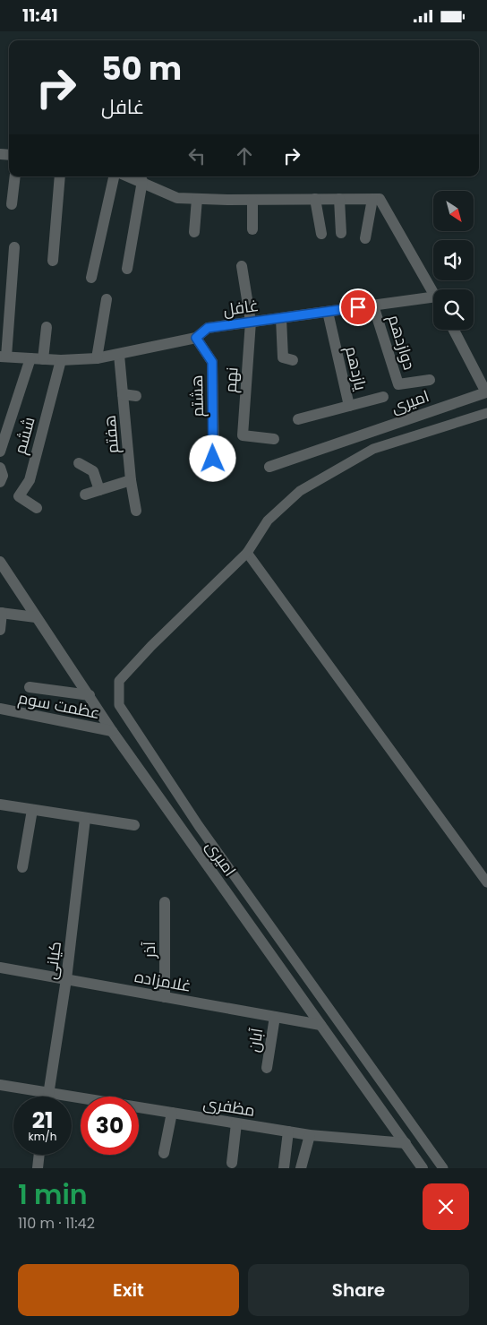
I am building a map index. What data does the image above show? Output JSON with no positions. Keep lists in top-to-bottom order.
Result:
{
  "streets": {
    "street": [
      "غافل",
      "دوازدهم",
      "یازدهم",
      "نهم",
      "هشتم",
      "امیری",
      "هفتم",
      "ششم",
      "عظمت سوم",
      "آذر",
      "کیانی",
      "غلامزاده",
      "آبان",
      "مظفری"
    ]
  },
  "crossings": [
    ["غافل", "دوازدهم"],
    ["غافل", "یازدهم"],
    ["غافل", "نهم"],
    ["غافل", "هشتم"],
    ["غافل", "هفتم"],
    ["غافل", "ششم"],
    ["امیری", "عظمت سوم"],
    ["امیری", "غلامزاده"],
    ["امیری", "مظفری"],
    ["آذر", "غلامزاده"],
    ["کیانی", "غلامزاده"],
    ["کیانی", "مظفری"],
    ["غلامزاده", "آبان"]
  ],
  "north": "bottom right",
  "page": {
    "status": "11:41",
    "turn": ["50 m", "غافل"],
    "speed": "21 km/h",
    "limit": "30",
    "heading": ["1 min", "110 m · 11:42"],
    "buttons": ["Exit", "Share"]
  }
}
